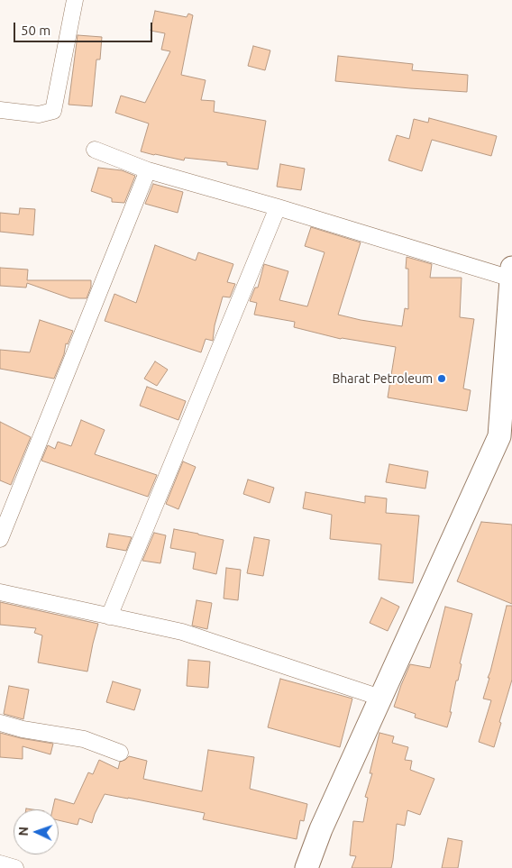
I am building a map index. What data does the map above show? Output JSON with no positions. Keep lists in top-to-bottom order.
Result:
{
  "places": ["Bharat Petroleum"],
  "scale_bar": "50 m",
  "north": "left"
}
